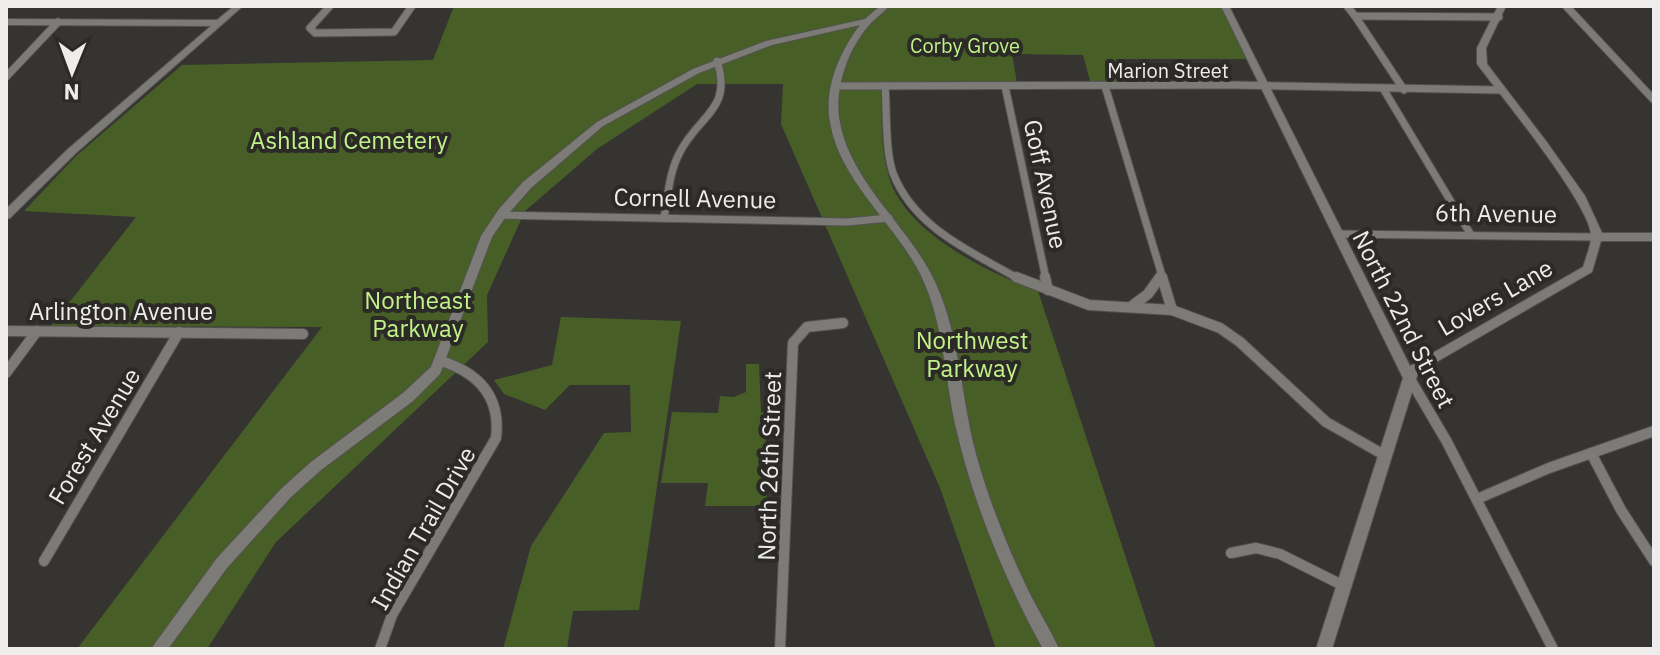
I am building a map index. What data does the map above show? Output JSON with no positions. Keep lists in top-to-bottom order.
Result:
{
  "streets": {
    "street": [
      "Marion Street",
      "Goff Avenue",
      "Cornell Avenue",
      "6th Avenue",
      "Lovers Lane",
      "Arlington Avenue",
      "North 22nd Street",
      "Forest Avenue",
      "North 26th Street",
      "Indian Trail Drive"
    ]
  },
  "crossings": [
    ["Marion Street", "Goff Avenue"],
    ["Marion Street", "North 22nd Street"],
    ["6th Avenue", "Lovers Lane"],
    ["6th Avenue", "North 22nd Street"],
    ["Lovers Lane", "North 22nd Street"],
    ["Arlington Avenue", "Forest Avenue"]
  ],
  "parks": [
    "Corby Grove",
    "Ashland Cemetery",
    "Northeast Parkway",
    "Northwest Parkway"
  ],
  "north": "bottom"
}
